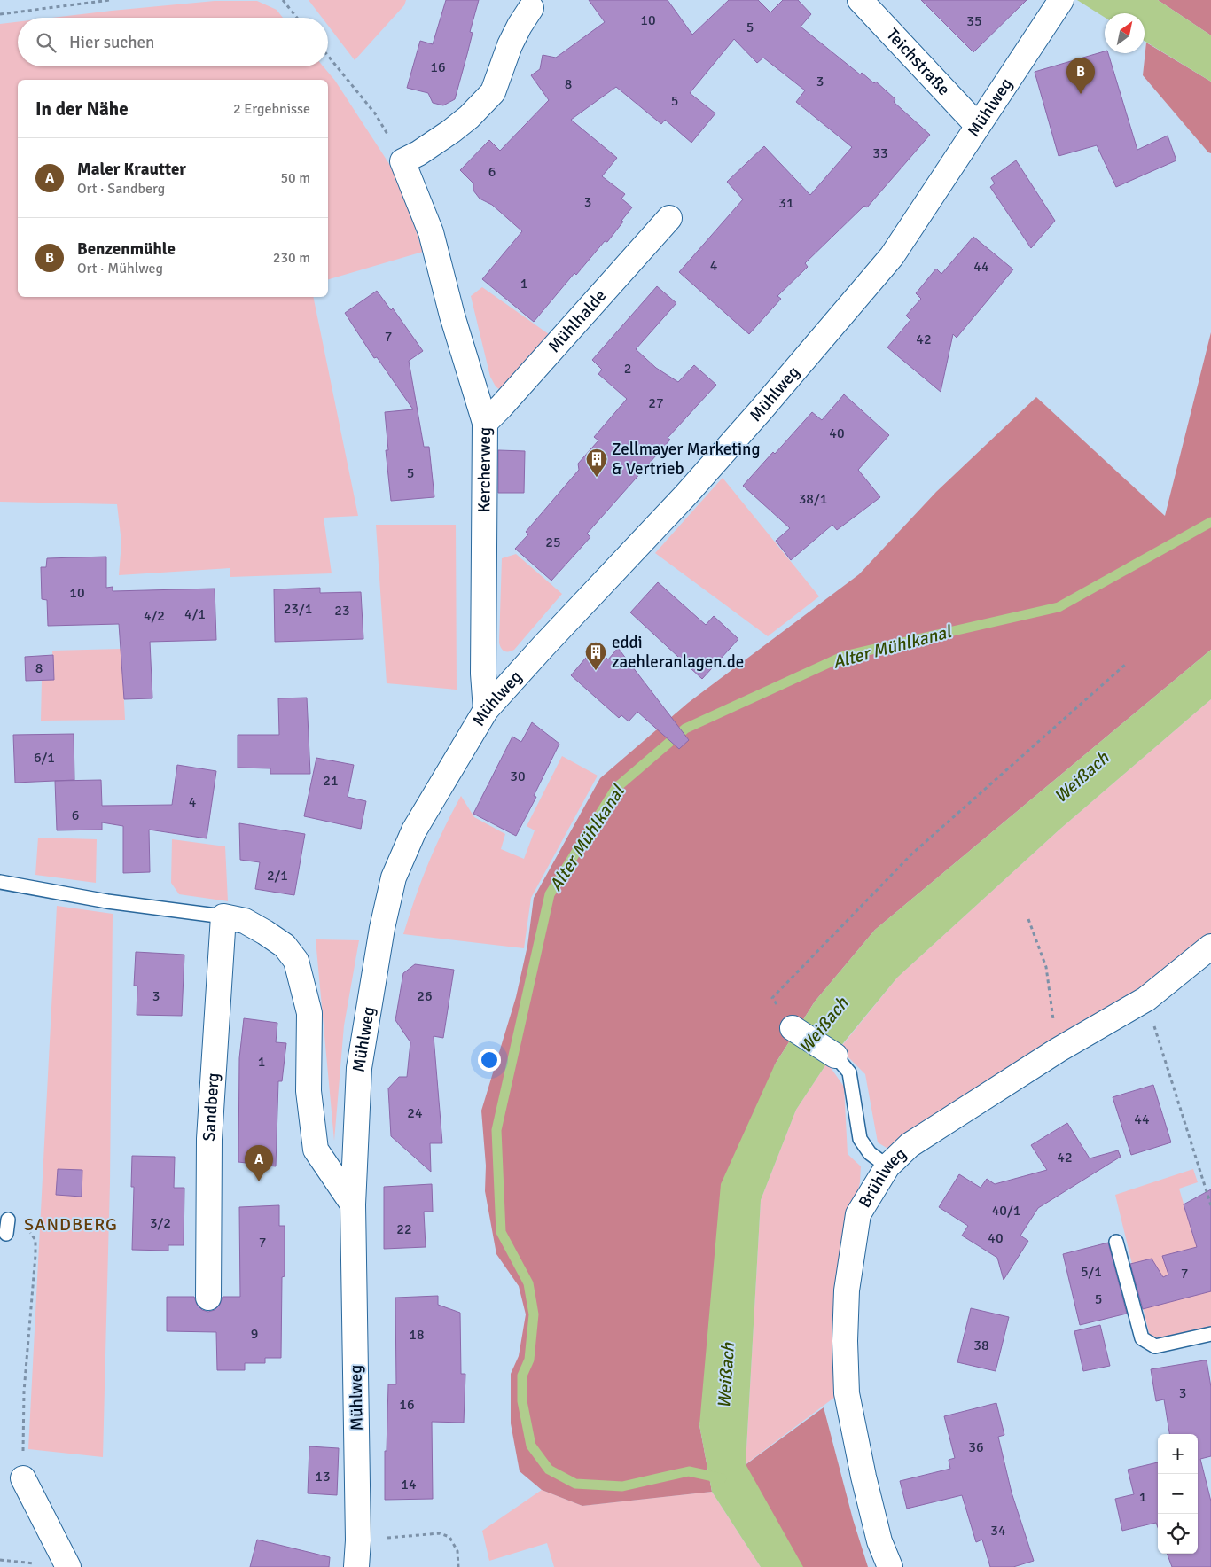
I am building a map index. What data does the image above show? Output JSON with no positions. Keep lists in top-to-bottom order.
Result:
{
  "streets": {
    "street": [
      "Teichstraße",
      "Mühlweg",
      "Mühlhalde",
      "Kercherweg",
      "Sandberg",
      "Brühlweg"
    ]
  },
  "crossings": [
    ["Teichstraße", "Mühlweg"],
    ["Mühlweg", "Kercherweg"],
    ["Mühlhalde", "Kercherweg"]
  ],
  "districts": ["SANDBERG"],
  "water": ["Alter Mühlkanal", "Weißach"],
  "places": {
    "building": ["Zellmayer Marketing & Vertrieb", "eddi zaehleranlagen.de"]
  },
  "house_numbers": [
    "10",
    "35",
    "5",
    "16",
    "3",
    "8",
    "5",
    "33",
    "6",
    "3",
    "31",
    "4",
    "44",
    "1",
    "7",
    "42",
    "2",
    "27",
    "40",
    "5",
    "38/1",
    "25",
    "10",
    "23/1",
    "23",
    "4/1",
    "4/2",
    "8",
    "6/1",
    "30",
    "21",
    "4",
    "6",
    "2/1",
    "3",
    "26",
    "1",
    "24",
    "44",
    "42",
    "40/1",
    "3/2",
    "22",
    "40",
    "7",
    "5/1",
    "7",
    "5",
    "9",
    "18",
    "38",
    "3",
    "16",
    "36",
    "13",
    "14",
    "1",
    "34"
  ],
  "north": "top right",
  "page": {
    "search": "Hier suchen",
    "pins": ["B", "A"],
    "heading": ["In der Nähe", "2 Ergebnisse"],
    "list": [
      {
        "mark": "A",
        "name": "Maler Krautter",
        "note": "Ort · Sandberg",
        "value": "50 m"
      },
      {
        "mark": "B",
        "name": "Benzenmühle",
        "note": "Ort · Mühlweg",
        "value": "230 m"
      }
    ],
    "map_buttons": ["+", "−"]
  }
}
